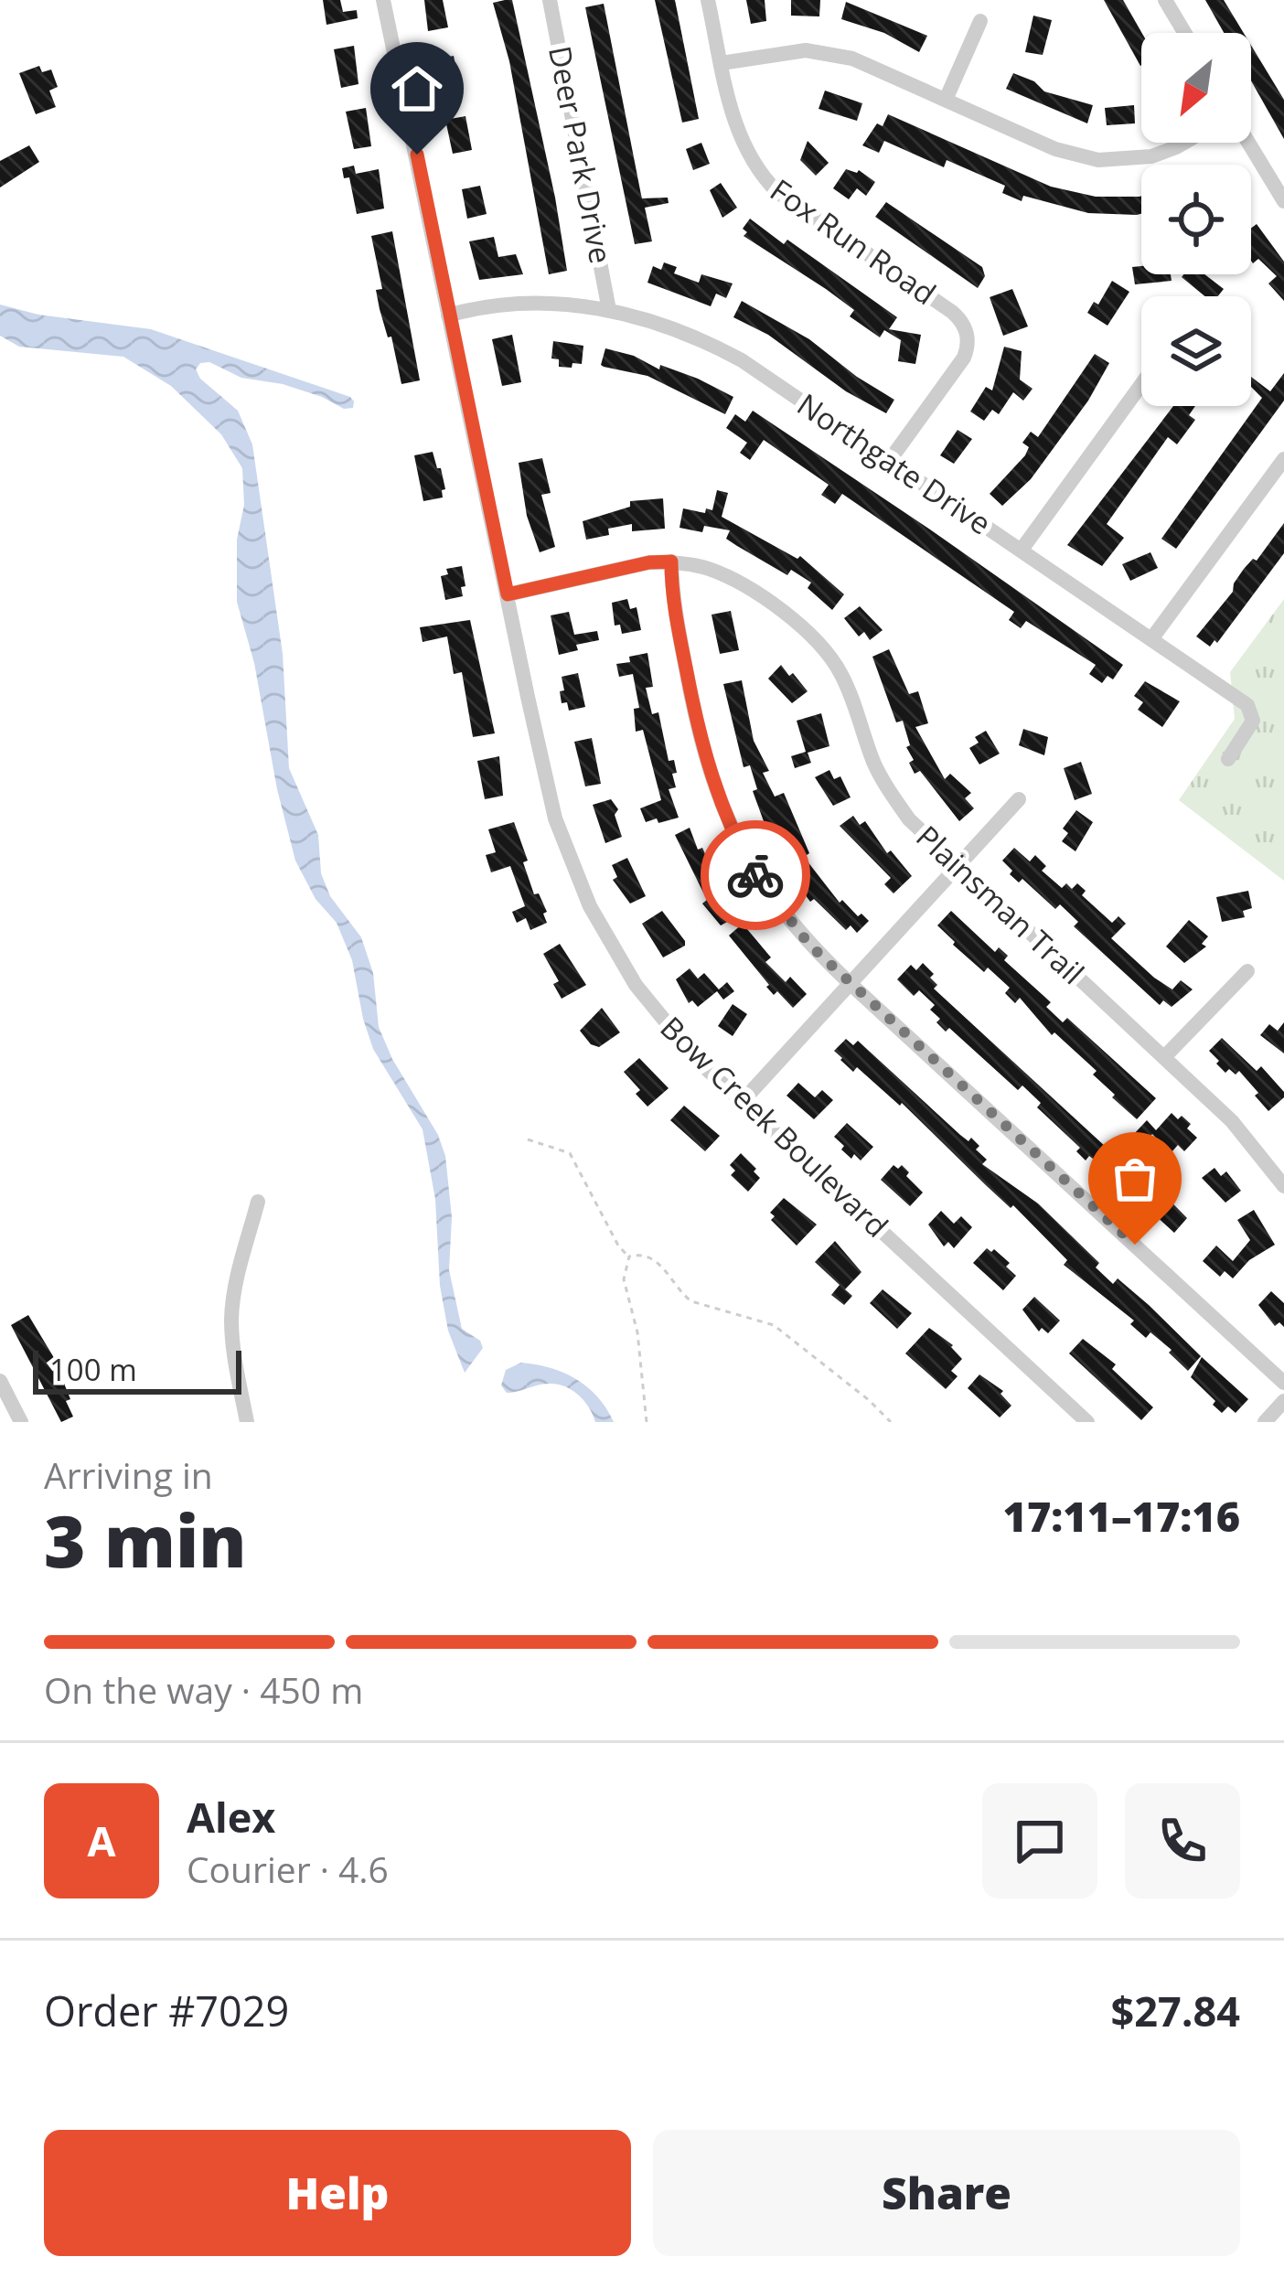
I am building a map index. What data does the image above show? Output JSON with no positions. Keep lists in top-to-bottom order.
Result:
{
  "streets": {
    "street": [
      "Deer Park Drive",
      "Fox Run Road",
      "Northgate Drive",
      "Plainsman Trail",
      "Bow Creek Boulevard"
    ]
  },
  "crossings": [
    ["Deer Park Drive", "Northgate Drive"],
    ["Fox Run Road", "Northgate Drive"],
    ["Northgate Drive", "Bow Creek Boulevard"],
    ["Plainsman Trail", "Bow Creek Boulevard"]
  ],
  "scale_bar": "100 m",
  "north": "bottom left",
  "page": {
    "scale": "100 m",
    "heading": ["3 min", "Arriving in", "17:11–17:16"],
    "panel": [
      "Alex",
      "Courier · 4.6",
      "Order #7029",
      "$27.84"
    ],
    "bar": "On the way · 450 m",
    "round": "A",
    "buttons": ["Help", "Share"]
  }
}
